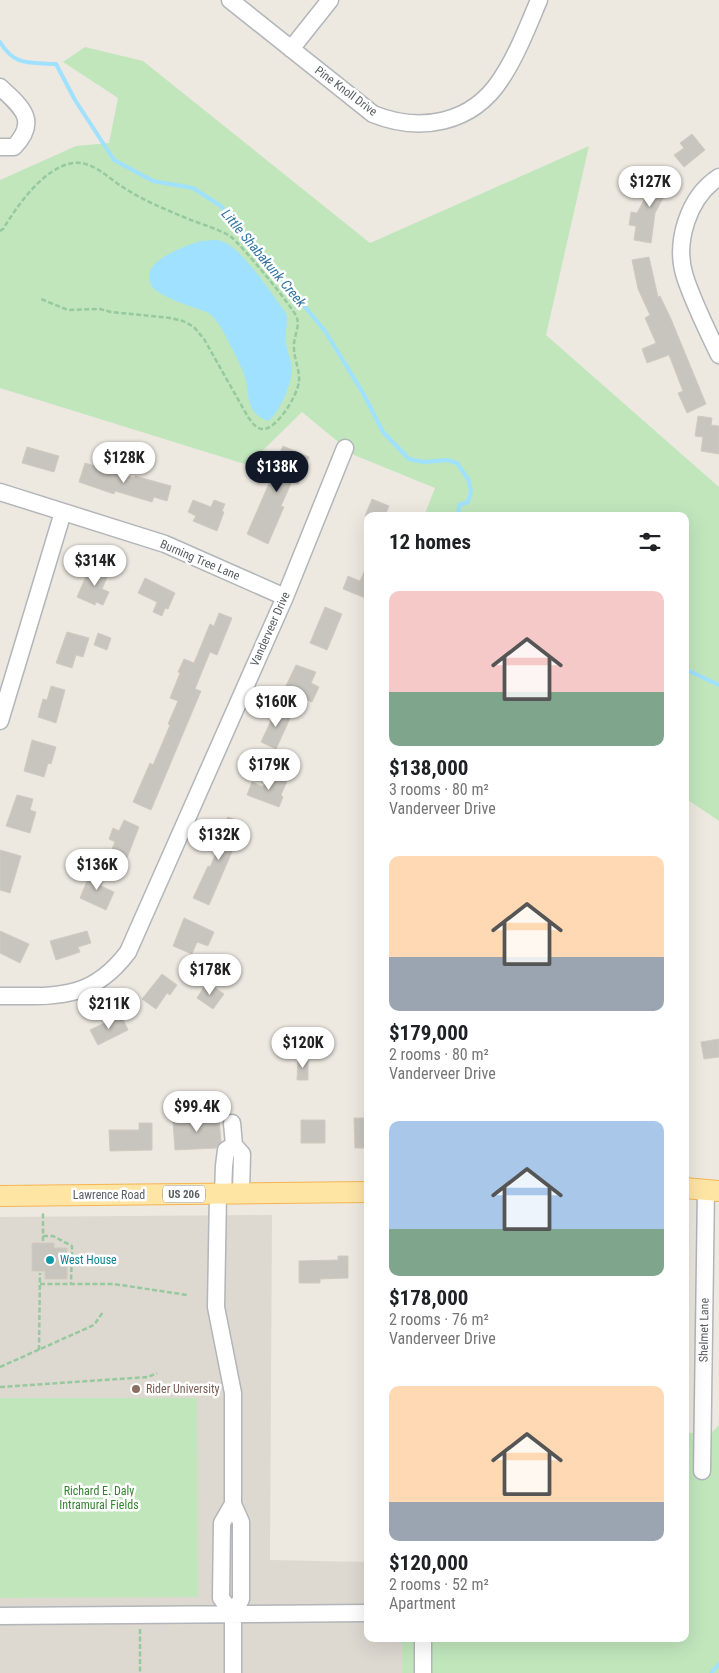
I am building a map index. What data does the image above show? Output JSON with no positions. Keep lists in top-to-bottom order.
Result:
{
  "streets": {
    "main road": ["US 206", "Lawrence Road"],
    "street": [
      "Pine Knoll Drive",
      "Burning Tree Lane",
      "Vanderveer Drive",
      "Shelmet Lane"
    ]
  },
  "crossings": [
    ["Burning Tree Lane", "Vanderveer Drive"]
  ],
  "water": ["Little Shabakunk Creek"],
  "parks": ["Richard E. Daly Intramural Fields"],
  "places": ["West House", "Rider University"],
  "page": {
    "price": [
      "$127K",
      "$128K",
      "$138K",
      "$314K",
      "$160K",
      "$179K",
      "$132K",
      "$136K",
      "$178K",
      "$211K",
      "$120K",
      "$99.4K"
    ],
    "heading": "12 homes",
    "list": [
      {
        "name": "$138,000",
        "note": "3 rooms · 80 m² · Vanderveer Drive"
      },
      {
        "name": "$179,000",
        "note": "2 rooms · 80 m² · Vanderveer Drive"
      },
      {
        "name": "$178,000",
        "note": "2 rooms · 76 m² · Vanderveer Drive"
      },
      {
        "name": "$120,000",
        "note": "2 rooms · 52 m² · Apartment"
      }
    ]
  }
}
